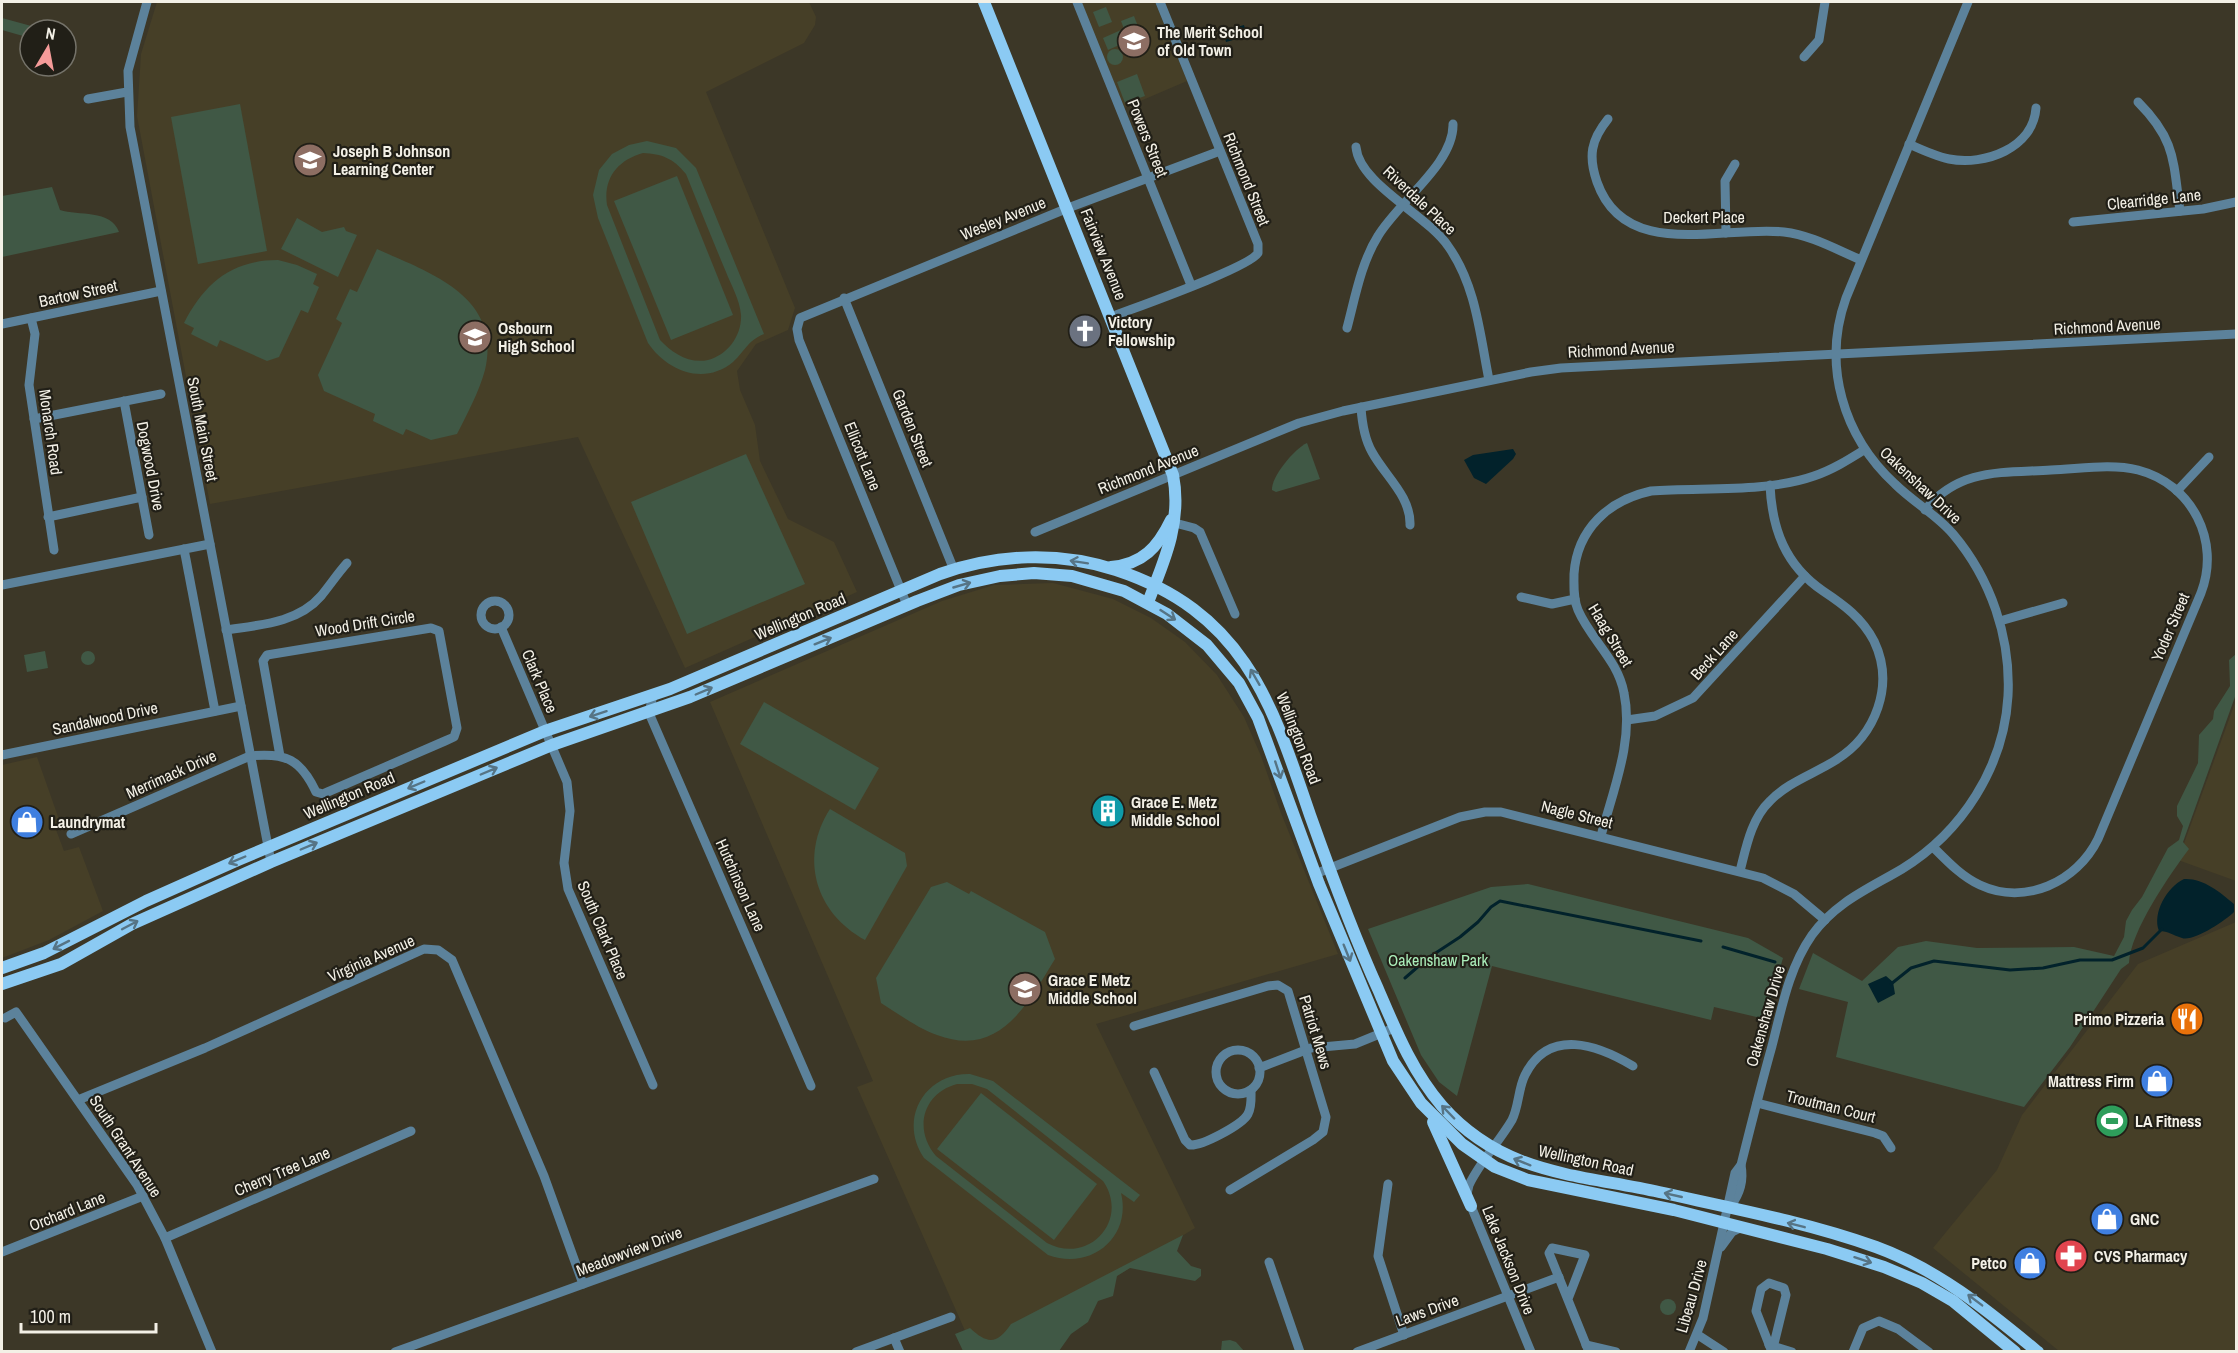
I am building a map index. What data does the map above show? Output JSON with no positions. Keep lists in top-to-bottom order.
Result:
{
  "streets": {
    "main road": ["Fairview Avenue", "Wellington Road"],
    "street": [
      "Powers Street",
      "Richmond Street",
      "Clearridge Lane",
      "Riverdale Place",
      "Deckert Place",
      "Wesley Avenue",
      "Bartow Street",
      "Richmond Avenue",
      "Garden Street",
      "South Main Street",
      "Monarch Road",
      "Ellicott Lane",
      "Dogwood Drive",
      "Oakenshaw Drive",
      "Wood Drift Circle",
      "Yoder Street",
      "Haag Street",
      "Beck Lane",
      "Clark Place",
      "Sandalwood Drive",
      "Merrimack Drive",
      "Nagle Street",
      "Hutchinson Lane",
      "South Clark Place",
      "Virginia Avenue",
      "Patriot Mews",
      "Troutman Court",
      "South Grant Avenue",
      "Cherry Tree Lane",
      "Orchard Lane",
      "Meadowview Drive",
      "Lake Jackson Drive",
      "Libeau Drive",
      "Laws Drive"
    ]
  },
  "crossings": [
    ["Powers Street", "Richmond Street"],
    ["Powers Street", "Wesley Avenue"],
    ["Richmond Street", "Wesley Avenue"],
    ["Richmond Street", "Fairview Avenue"],
    ["Riverdale Place", "Richmond Avenue"],
    ["Deckert Place", "Oakenshaw Drive"],
    ["Wesley Avenue", "Fairview Avenue"],
    ["Wesley Avenue", "Garden Street"],
    ["Wesley Avenue", "Ellicott Lane"],
    ["Fairview Avenue", "Richmond Avenue"],
    ["Fairview Avenue", "Wellington Road"],
    ["Bartow Street", "South Main Street"],
    ["Bartow Street", "Monarch Road"],
    ["Richmond Avenue", "Oakenshaw Drive"],
    ["Garden Street", "Wellington Road"],
    ["South Main Street", "Wellington Road"],
    ["South Main Street", "Sandalwood Drive"],
    ["South Main Street", "Merrimack Drive"],
    ["Ellicott Lane", "Wellington Road"],
    ["Oakenshaw Drive", "Wellington Road"],
    ["Oakenshaw Drive", "Yoder Street"],
    ["Oakenshaw Drive", "Haag Street"],
    ["Oakenshaw Drive", "Nagle Street"],
    ["Oakenshaw Drive", "Troutman Court"],
    ["Oakenshaw Drive", "Libeau Drive"],
    ["Wellington Road", "Clark Place"],
    ["Wellington Road", "Nagle Street"],
    ["Wellington Road", "Hutchinson Lane"],
    ["Wellington Road", "South Clark Place"],
    ["Wellington Road", "Lake Jackson Drive"],
    ["Wellington Road", "Libeau Drive"],
    ["Haag Street", "Beck Lane"],
    ["Haag Street", "Nagle Street"],
    ["Clark Place", "South Clark Place"],
    ["Virginia Avenue", "South Grant Avenue"],
    ["Virginia Avenue", "Meadowview Drive"],
    ["South Grant Avenue", "Cherry Tree Lane"],
    ["South Grant Avenue", "Orchard Lane"],
    ["Lake Jackson Drive", "Laws Drive"]
  ],
  "parks": ["Oakenshaw Park"],
  "places": {
    "school or university": [
      "The Merit School of Old Town",
      "Joseph B Johnson Learning Center",
      "Osbourn High School",
      "Grace E Metz Middle School"
    ],
    "church": ["Victory Fellowship"],
    "building": ["Grace E. Metz Middle School"],
    "shop": [
      "Laundrymat",
      "Mattress Firm",
      "GNC",
      "Petco"
    ],
    "restaurant": ["Primo Pizzeria"],
    "sports": ["LA Fitness"],
    "pharmacy": ["CVS Pharmacy"]
  },
  "scale_bar": "100 m",
  "north": "top"
}
